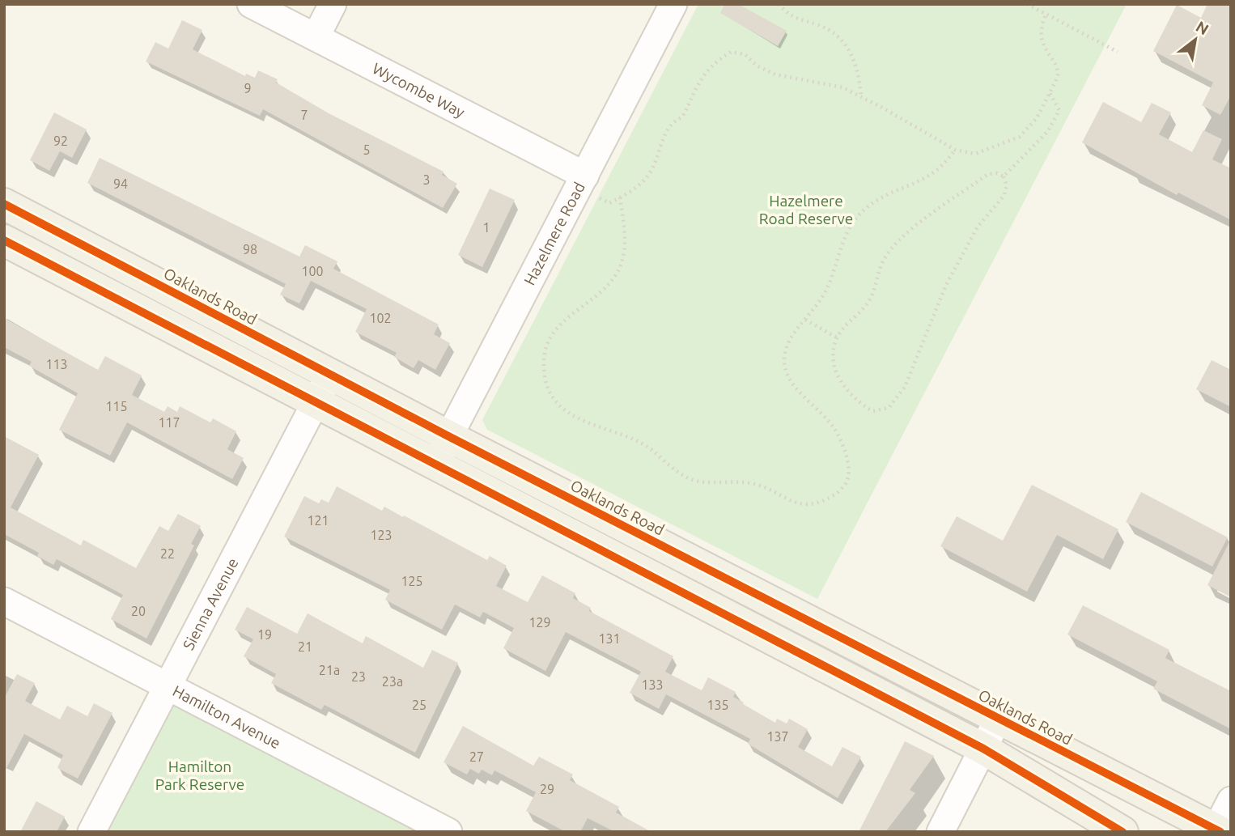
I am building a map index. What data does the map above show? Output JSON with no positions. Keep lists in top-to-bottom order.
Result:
{
  "streets": {
    "main road": ["Oaklands Road"],
    "street": [
      "Wycombe Way",
      "Hazelmere Road",
      "Sienna Avenue",
      "Hamilton Avenue"
    ]
  },
  "crossings": [
    ["Wycombe Way", "Hazelmere Road"],
    ["Hazelmere Road", "Oaklands Road"],
    ["Oaklands Road", "Sienna Avenue"],
    ["Sienna Avenue", "Hamilton Avenue"]
  ],
  "parks": ["Hazelmere Road Reserve", "Hamilton Park Reserve"],
  "house_numbers": [
    "9",
    "7",
    "92",
    "5",
    "3",
    "94",
    "1",
    "98",
    "100",
    "102",
    "113",
    "115",
    "117",
    "121",
    "123",
    "22",
    "125",
    "20",
    "129",
    "19",
    "131",
    "21",
    "21a",
    "23",
    "23a",
    "133",
    "25",
    "135",
    "137",
    "27",
    "29"
  ],
  "north": "top right"
}
